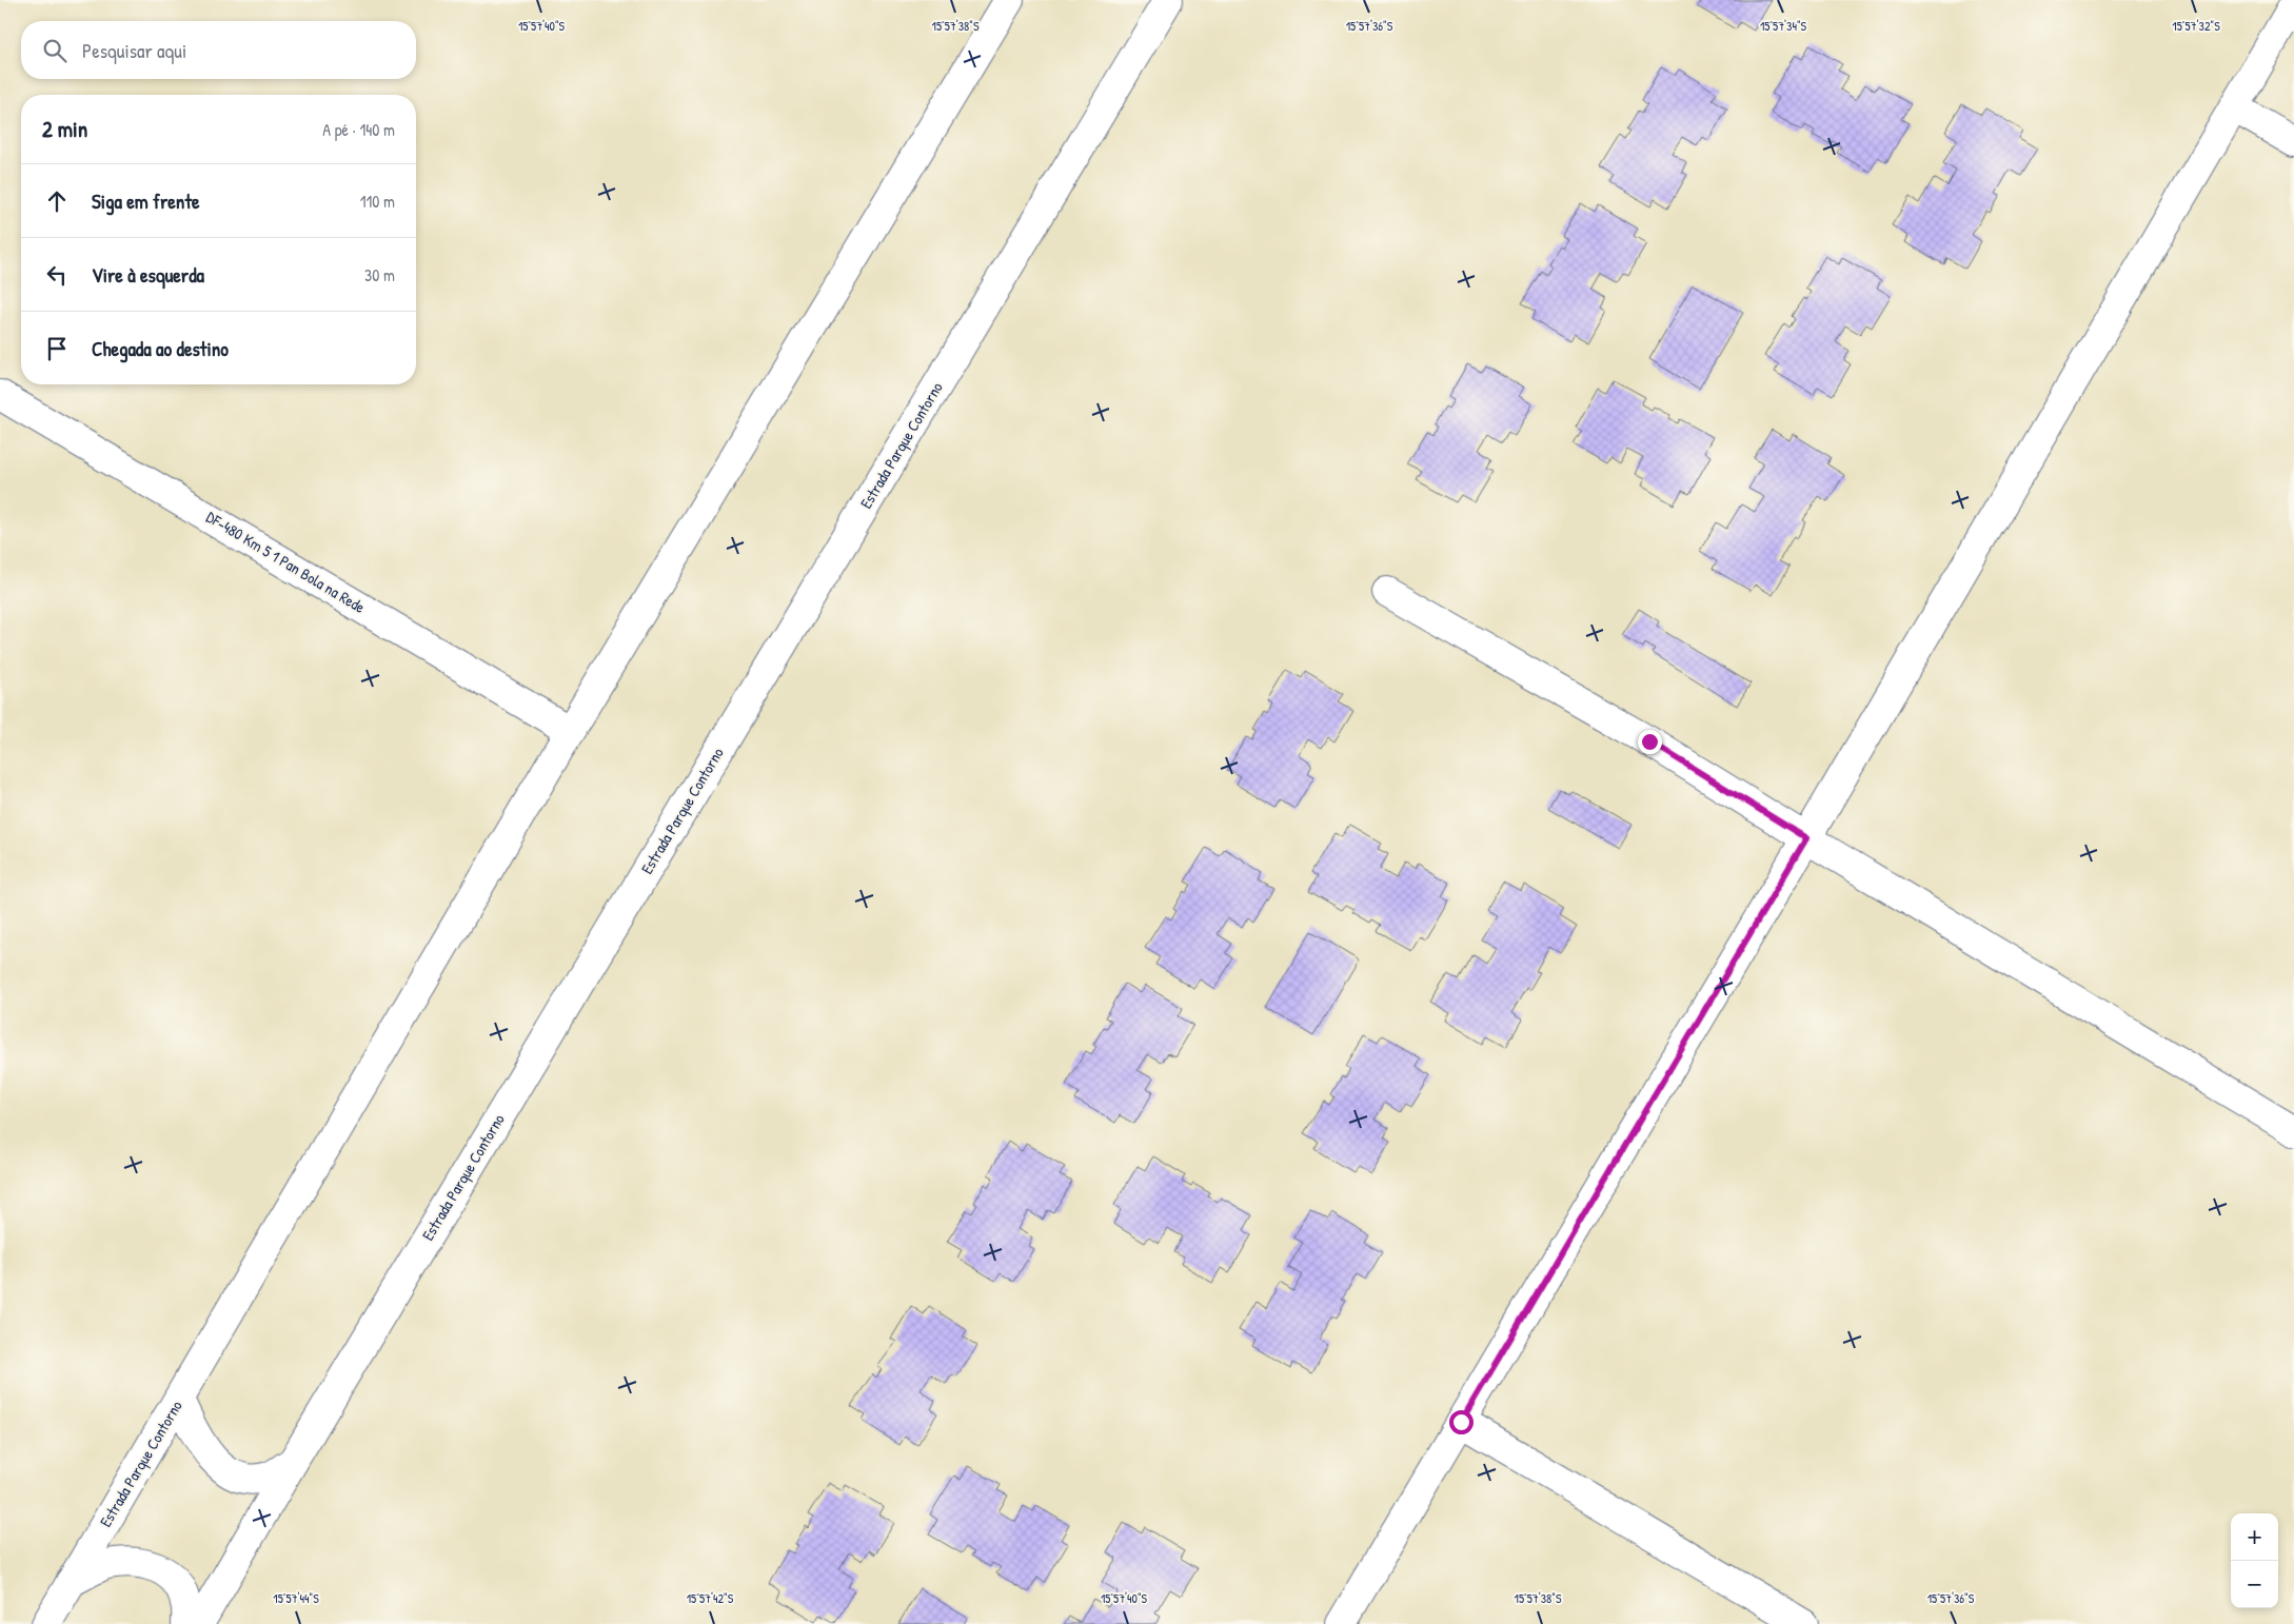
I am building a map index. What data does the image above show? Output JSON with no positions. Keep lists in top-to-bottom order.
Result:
{
  "streets": {
    "main road": ["Estrada Parque Contorno", "DF-480 Km 5 1 Pan Bola na Rede"]
  },
  "crossings": [
    ["Estrada Parque Contorno", "DF-480 Km 5 1 Pan Bola na Rede"]
  ],
  "page": {
    "search": "Pesquisar aqui",
    "heading": ["2 min", "A pé · 140 m"],
    "list": [
      ["Siga em frente", "110 m"],
      ["Vire à esquerda", "30 m"],
      "Chegada ao destino"
    ],
    "map_buttons": ["+", "−"]
  },
  "coordinates": [
    "15°57'40\"S",
    "15°57'38\"S",
    "15°57'36\"S",
    "15°57'34\"S",
    "15°57'32\"S",
    "15°57'44\"S",
    "15°57'42\"S"
  ]
}
